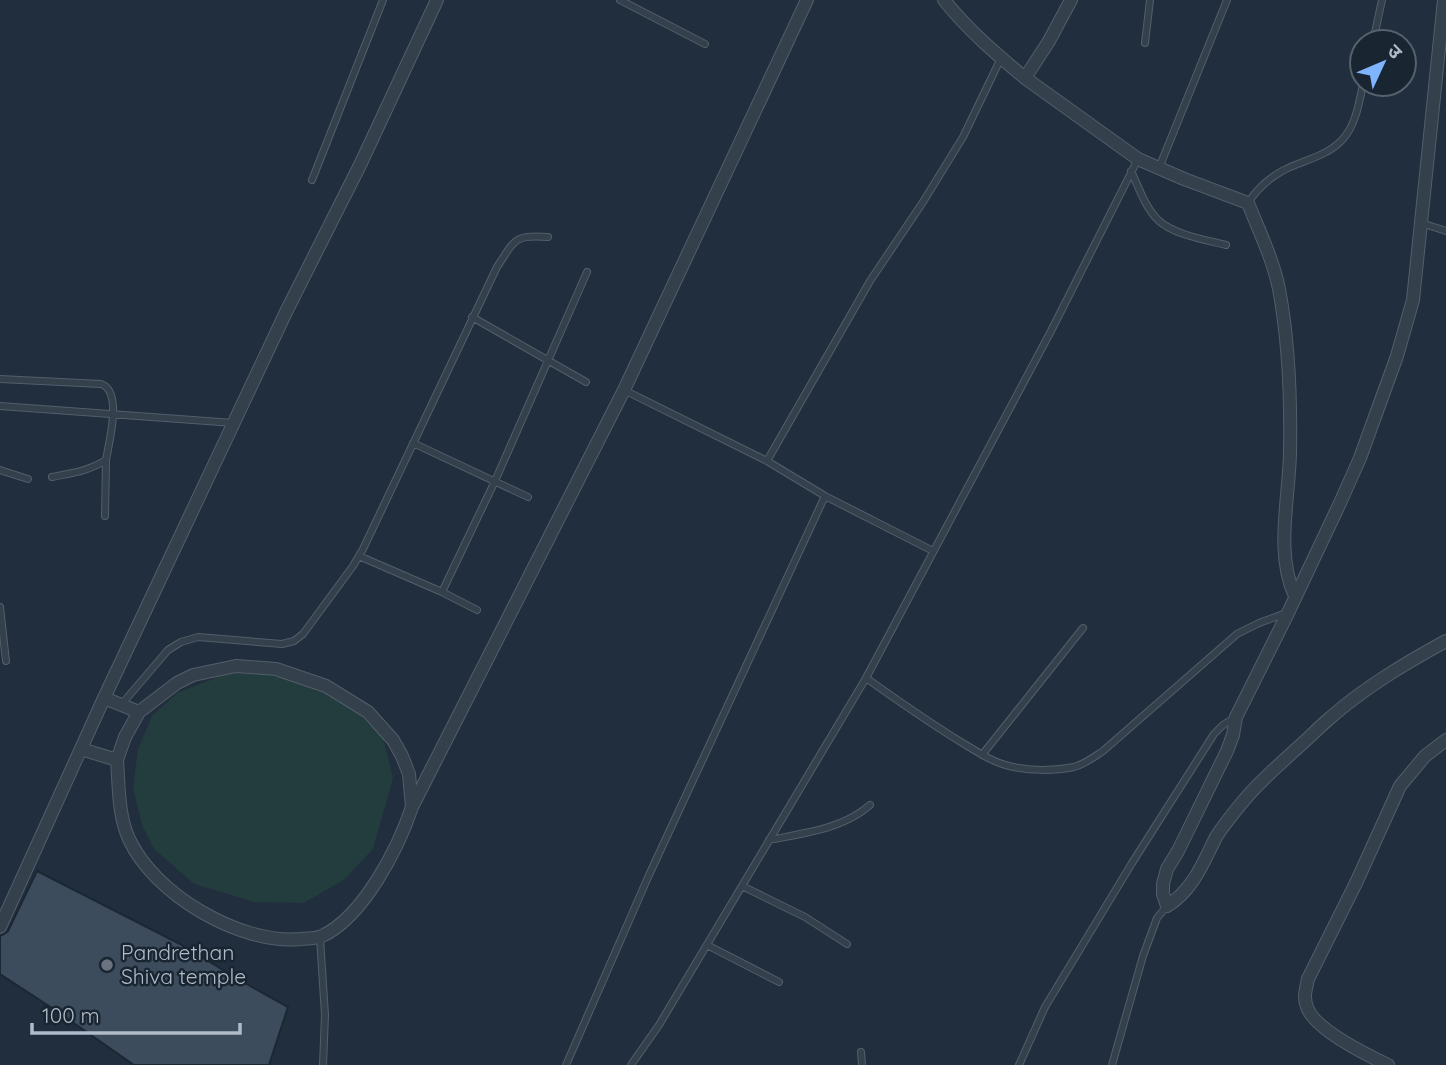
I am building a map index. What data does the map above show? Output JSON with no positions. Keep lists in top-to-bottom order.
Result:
{
  "places": ["Pandrethan Shiva temple"],
  "scale_bar": "100 m",
  "north": "top right"
}
